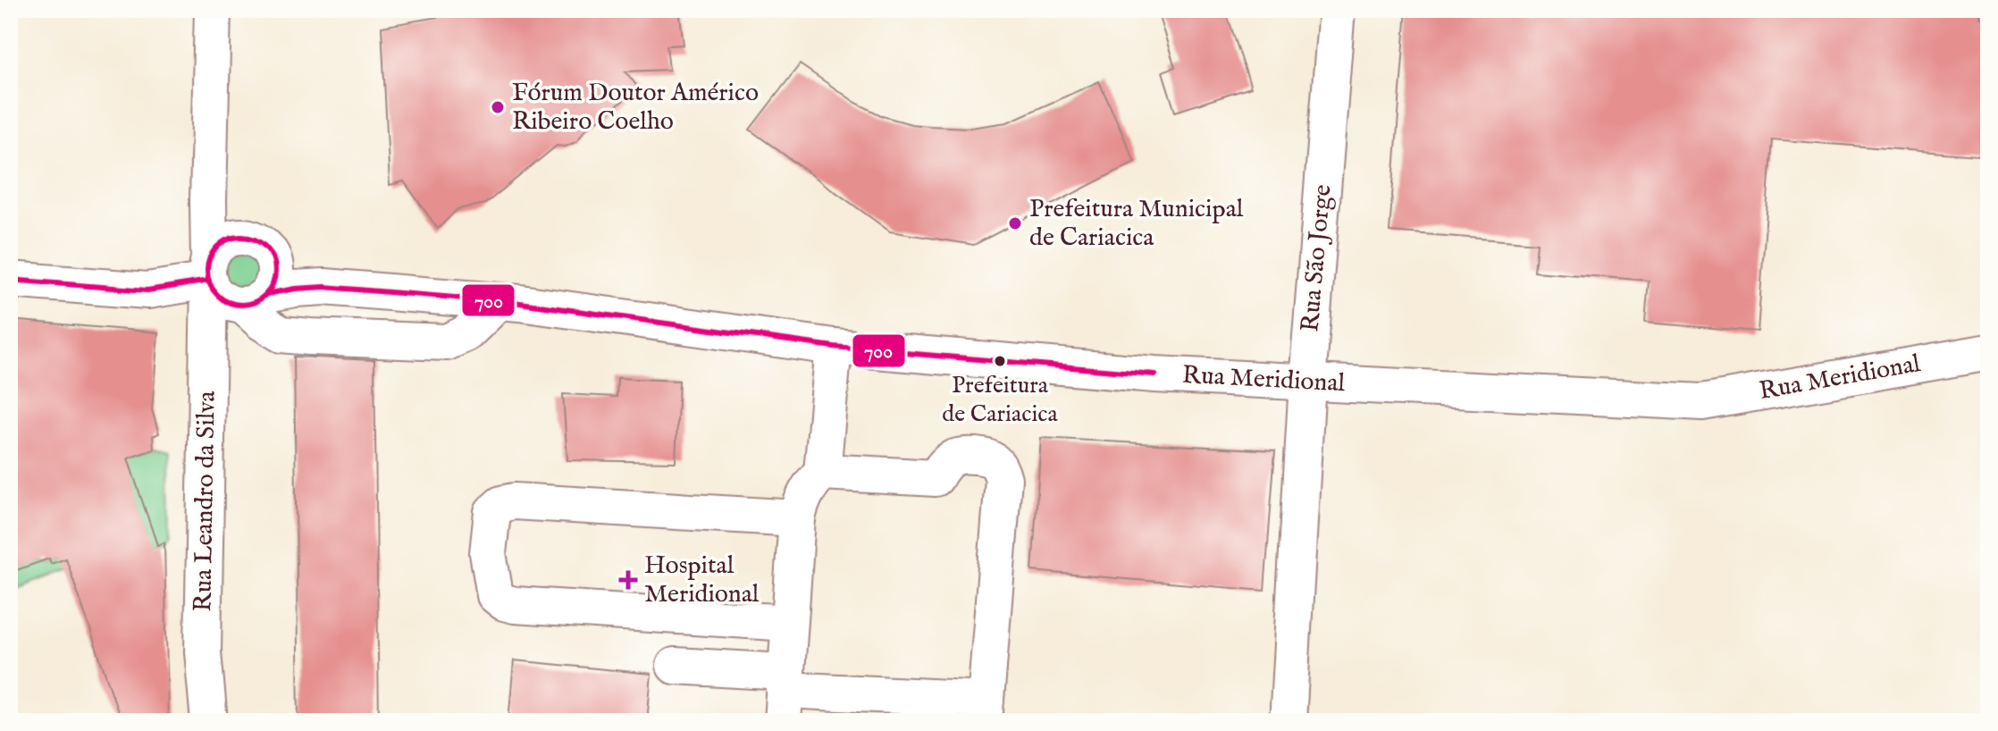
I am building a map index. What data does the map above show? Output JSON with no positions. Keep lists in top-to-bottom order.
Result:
{
  "streets": {
    "street": ["Rua São Jorge", "Rua Meridional", "Rua Leandro da Silva"]
  },
  "crossings": [
    ["Rua São Jorge", "Rua Meridional"],
    ["Rua Meridional", "Rua Leandro da Silva"]
  ],
  "places": {
    "other": ["Fórum Doutor Américo Ribeiro Coelho", "Prefeitura Municipal de Cariacica", "Prefeitura de Cariacica"],
    "health": ["Hospital Meridional"]
  },
  "lines": ["transit line 700"]
}
